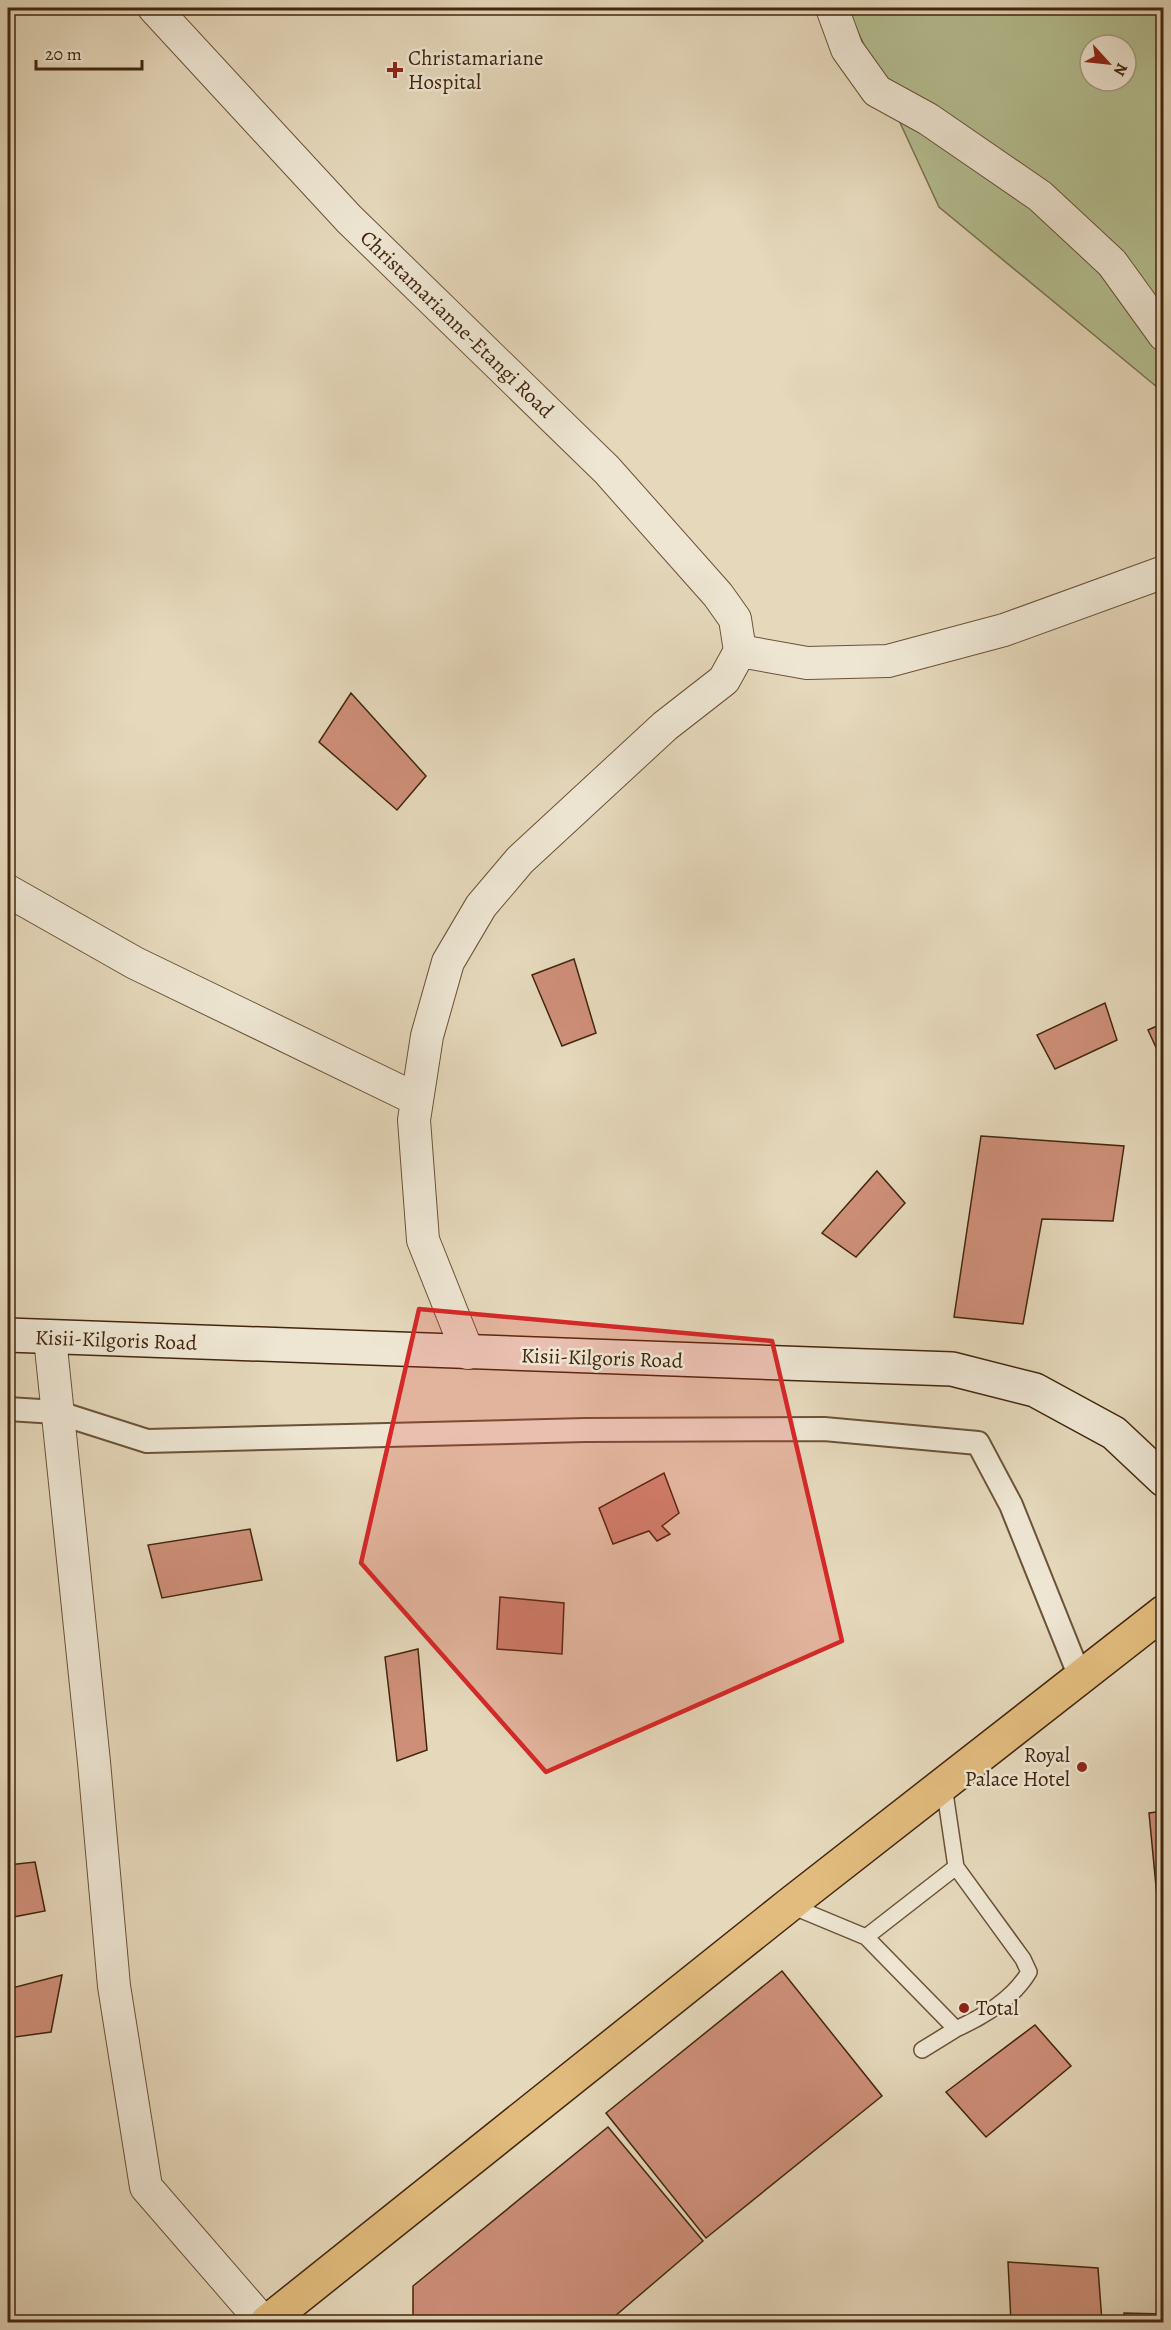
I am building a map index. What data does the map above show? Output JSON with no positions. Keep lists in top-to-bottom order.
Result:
{
  "streets": {
    "main road": ["Kisii-Kilgoris Road"],
    "street": ["Christamarianne-Etangi Road"]
  },
  "places": {
    "health": ["Christamariane Hospital"],
    "other": ["Royal Palace Hotel", "Total"]
  },
  "scale_bar": "20 m",
  "north": "bottom right"
}
